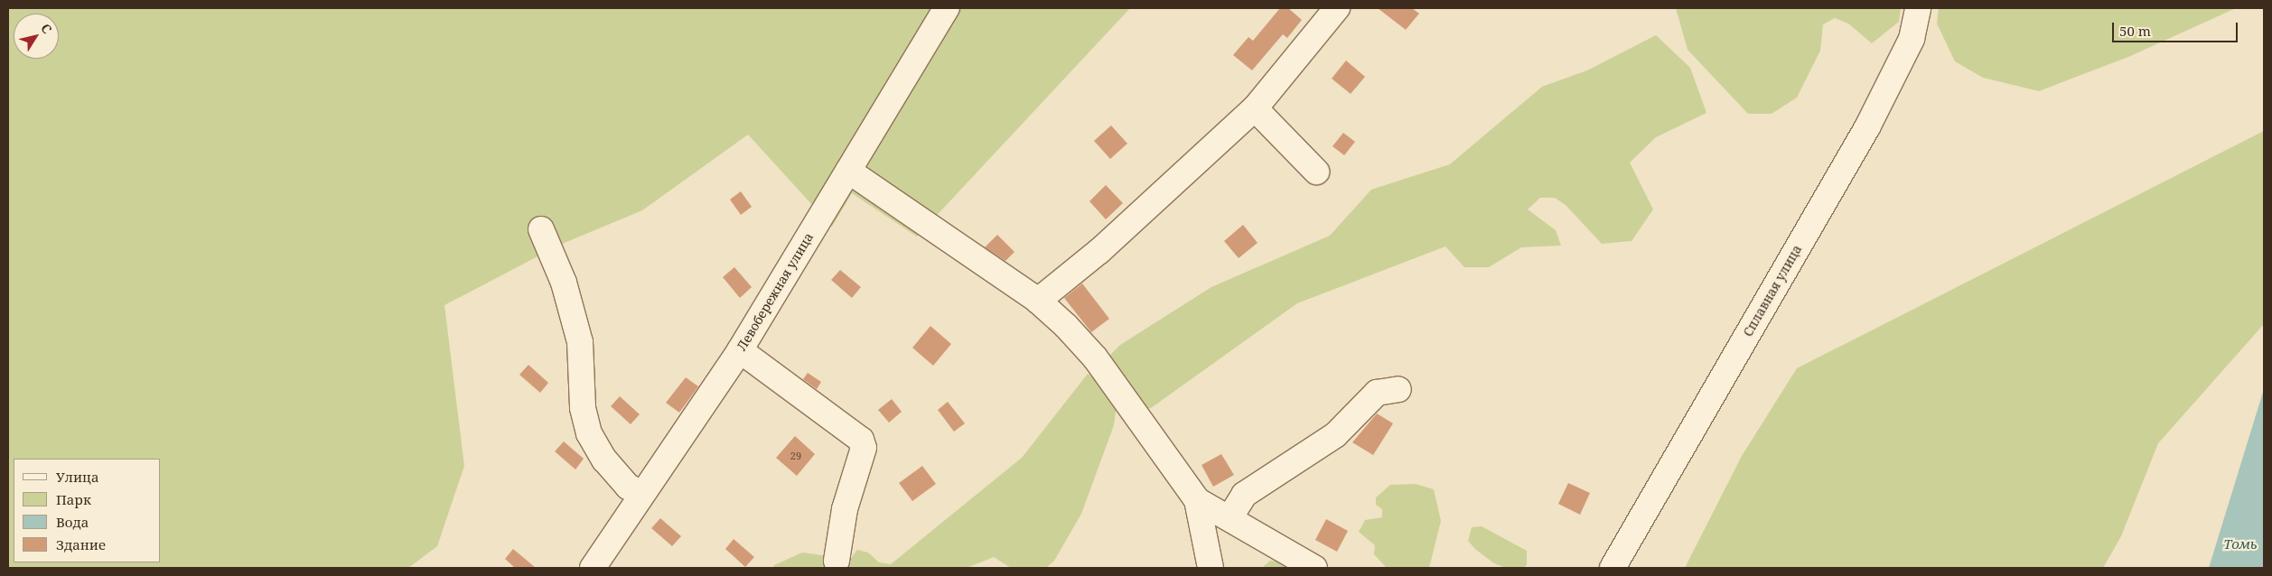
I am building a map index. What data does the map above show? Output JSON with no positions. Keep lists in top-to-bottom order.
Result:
{
  "streets": {
    "street": ["Сплавная улица", "Левобережная улица"]
  },
  "water": ["Томь"],
  "house_numbers": ["29"],
  "legend": [
    "Улица",
    "Парк",
    "Вода",
    "Здание"
  ],
  "scale_bar": "50 m",
  "north": "top right"
}
